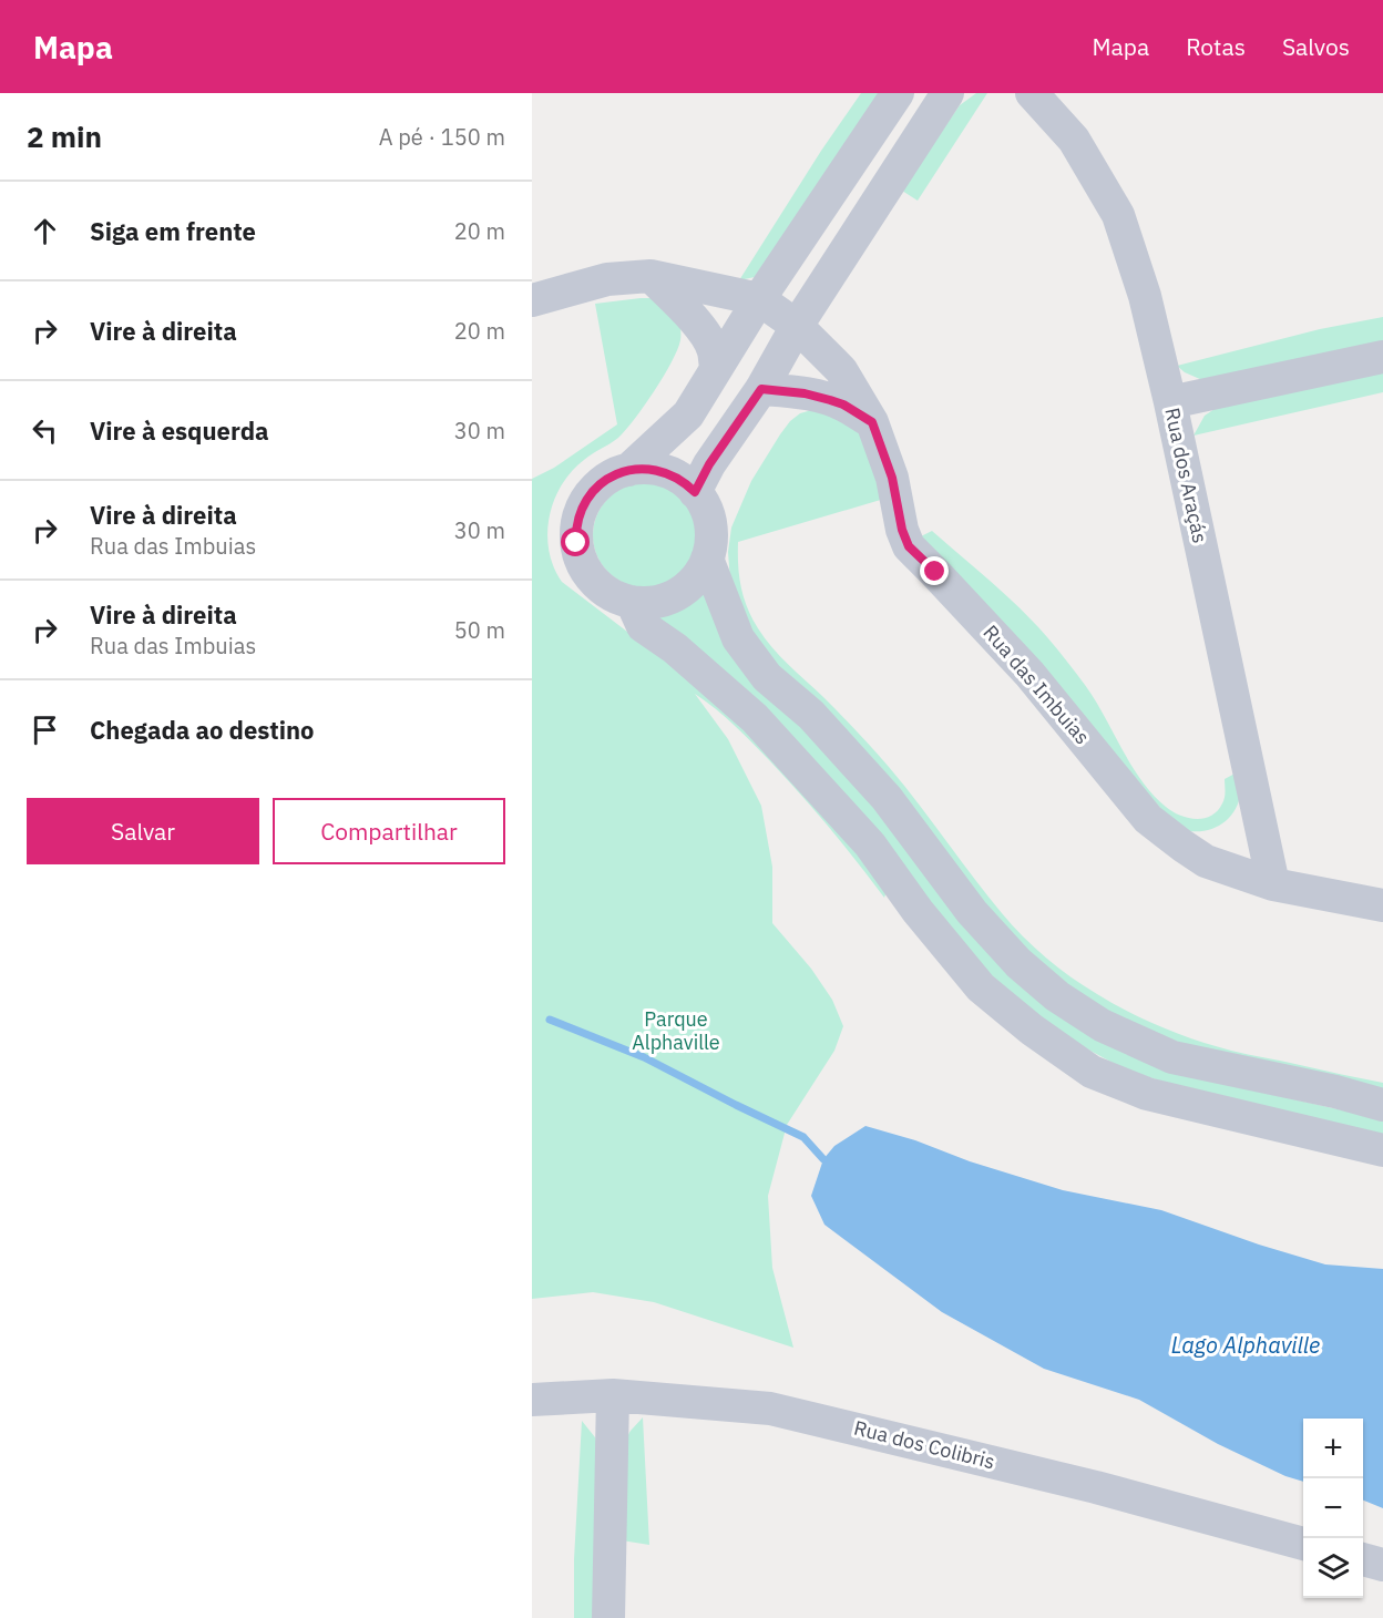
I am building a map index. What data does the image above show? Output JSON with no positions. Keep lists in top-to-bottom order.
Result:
{
  "streets": {
    "street": ["Rua dos Araçás", "Rua das Imbuias", "Rua dos Colibris"]
  },
  "crossings": [
    ["Rua dos Araçás", "Rua das Imbuias"]
  ],
  "water": ["Lago Alphaville"],
  "parks": ["Parque Alphaville"],
  "page": {
    "header": "Mapa",
    "nav": ["Mapa", "Rotas", "Salvos"],
    "heading": ["2 min", "A pé · 150 m"],
    "list": [
      ["Siga em frente", "20 m"],
      ["Vire à direita", "20 m"],
      ["Vire à esquerda", "30 m"],
      ["Vire à direita", "Rua das Imbuias", "30 m"],
      ["Vire à direita", "Rua das Imbuias", "50 m"],
      "Chegada ao destino"
    ],
    "buttons": ["Salvar", "Compartilhar"],
    "map_buttons": ["+", "−"]
  }
}
